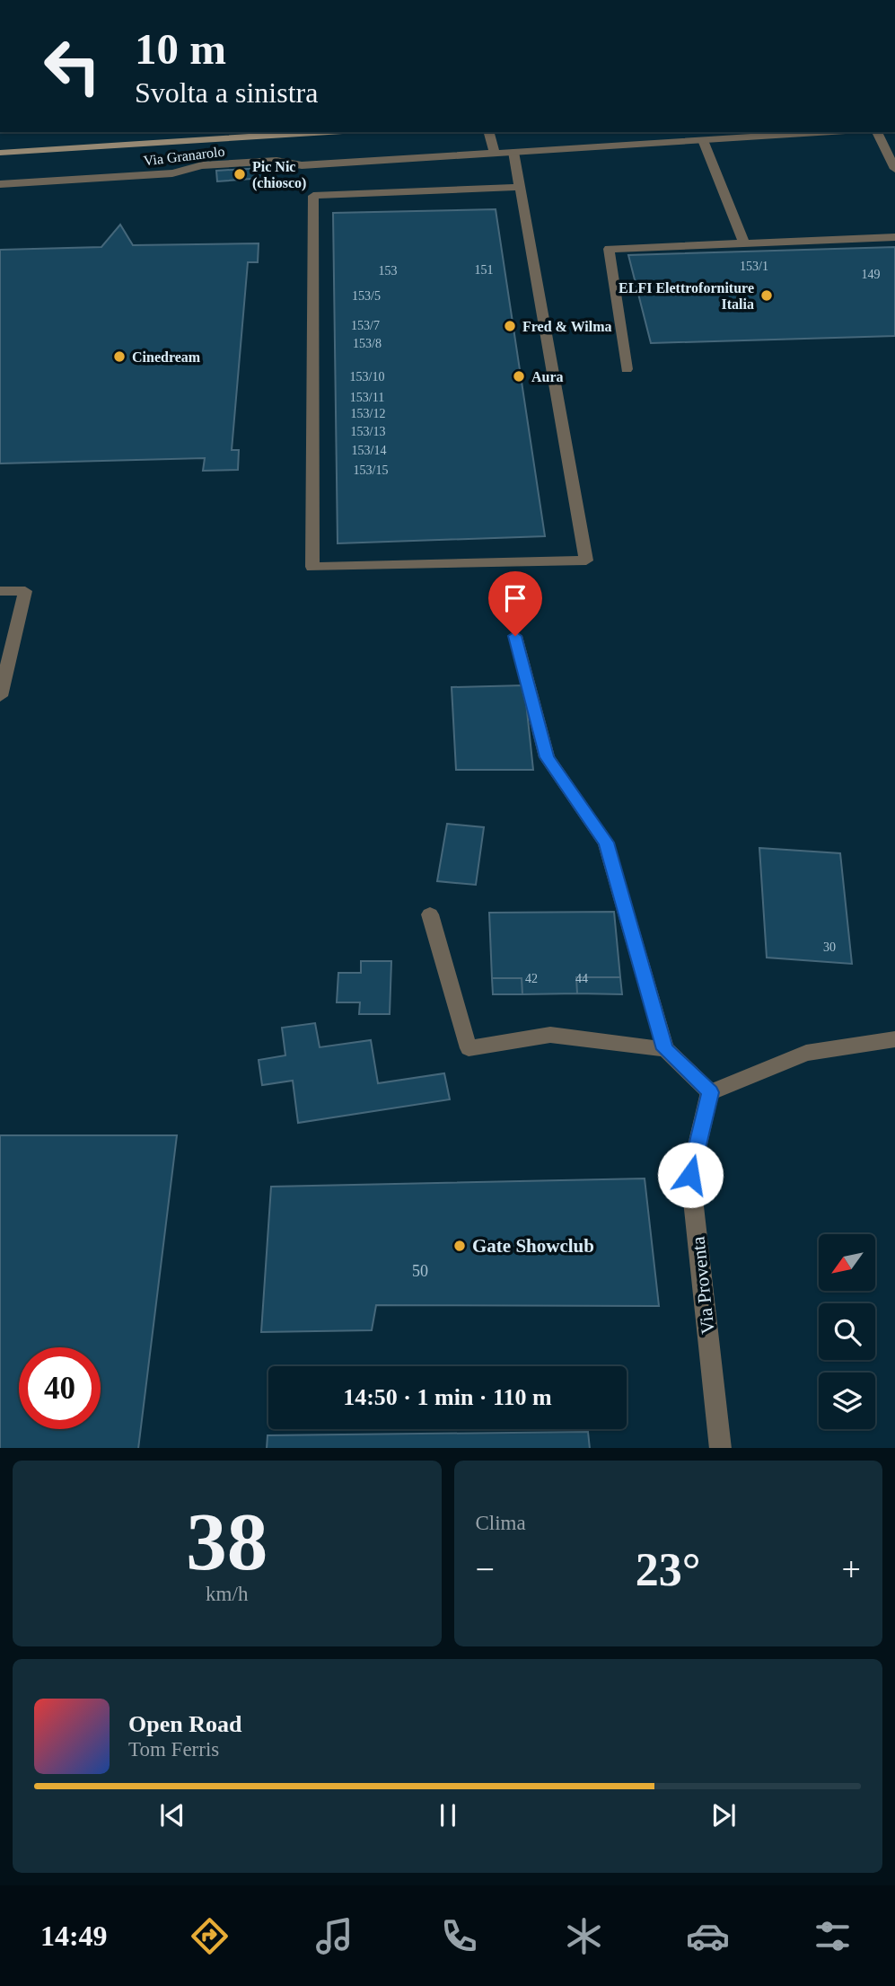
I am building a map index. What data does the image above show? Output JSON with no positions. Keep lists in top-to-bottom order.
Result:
{
  "streets": {
    "main road": ["Via Granarolo"],
    "street": ["Via Proventa"]
  },
  "places": [
    "Pic Nic (chiosco)",
    "ELFI Elettroforniture Italia",
    "Fred & Wilma",
    "Cinedream",
    "Aura",
    "Gate Showclub"
  ],
  "house_numbers": [
    "153/1",
    "151",
    "153",
    "149",
    "153/5",
    "153/7",
    "153/8",
    "153/10",
    "153/11",
    "153/12",
    "153/13",
    "153/14",
    "153/15",
    "30",
    "42",
    "44",
    "50"
  ],
  "north": "bottom left",
  "page": {
    "turn": ["10 m", "Svolta a sinistra"],
    "limit": "40",
    "trip": "14:50 · 1 min · 110 m",
    "tile": [
      ["38", "km/h"],
      "Clima"
    ],
    "heat": ["−", "23°", "+"],
    "song": ["Open Road", "Tom Ferris"],
    "tabs": "14:49"
  }
}
